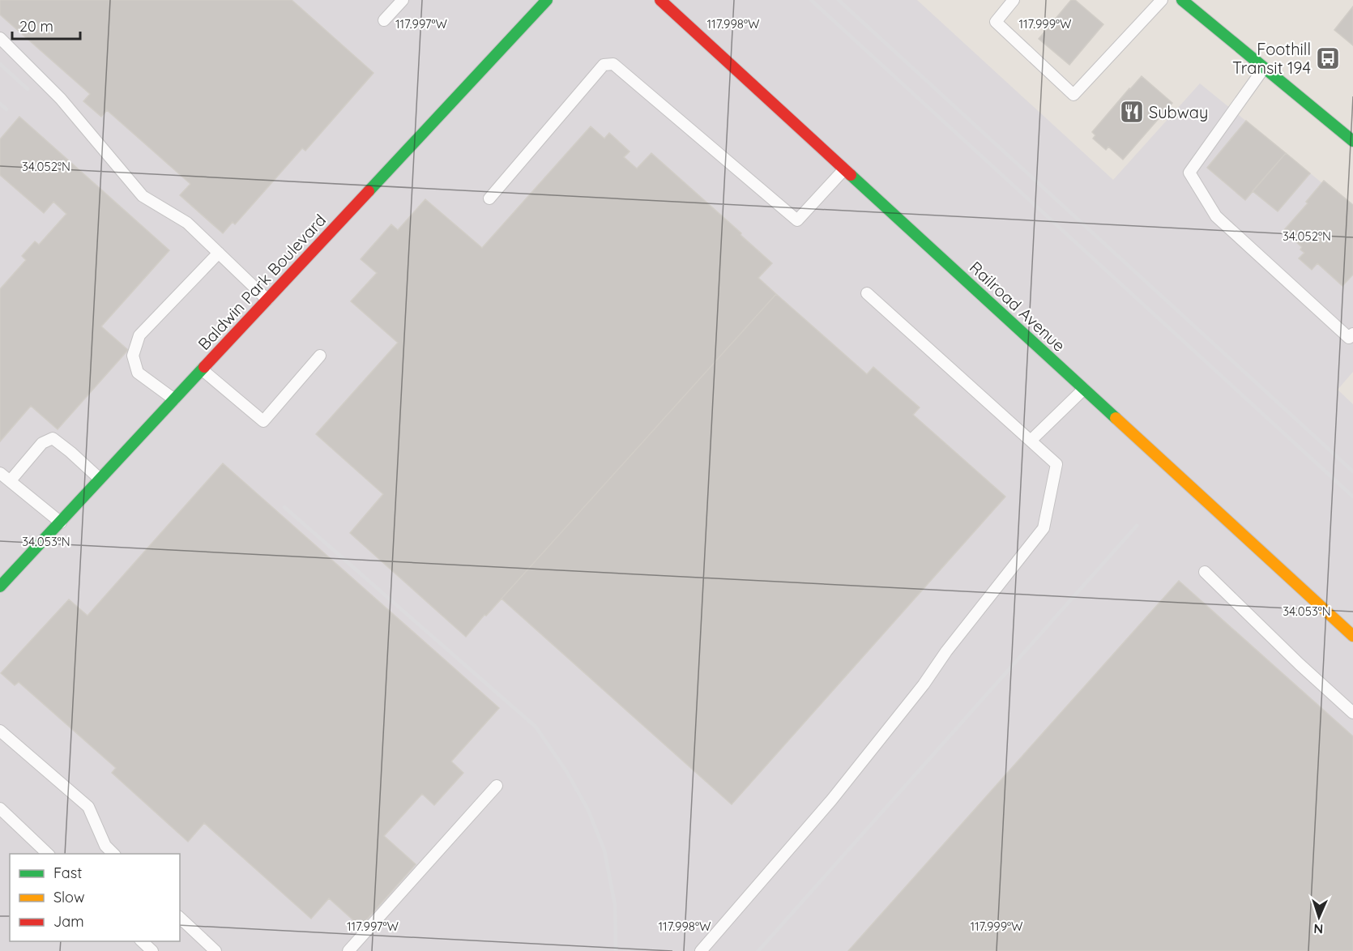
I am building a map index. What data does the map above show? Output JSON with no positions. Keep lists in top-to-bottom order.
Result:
{
  "streets": {
    "street": ["Baldwin Park Boulevard", "Railroad Avenue"]
  },
  "places": {
    "bus stop": ["Foothill Transit 194"],
    "restaurant": ["Subway"]
  },
  "legend": ["Fast", "Slow", "Jam"],
  "scale_bar": "20 m",
  "north": "bottom",
  "coordinates": [
    "117.997°W",
    "117.998°W",
    "117.999°W",
    "34.052°N",
    "34.053°N"
  ]
}
